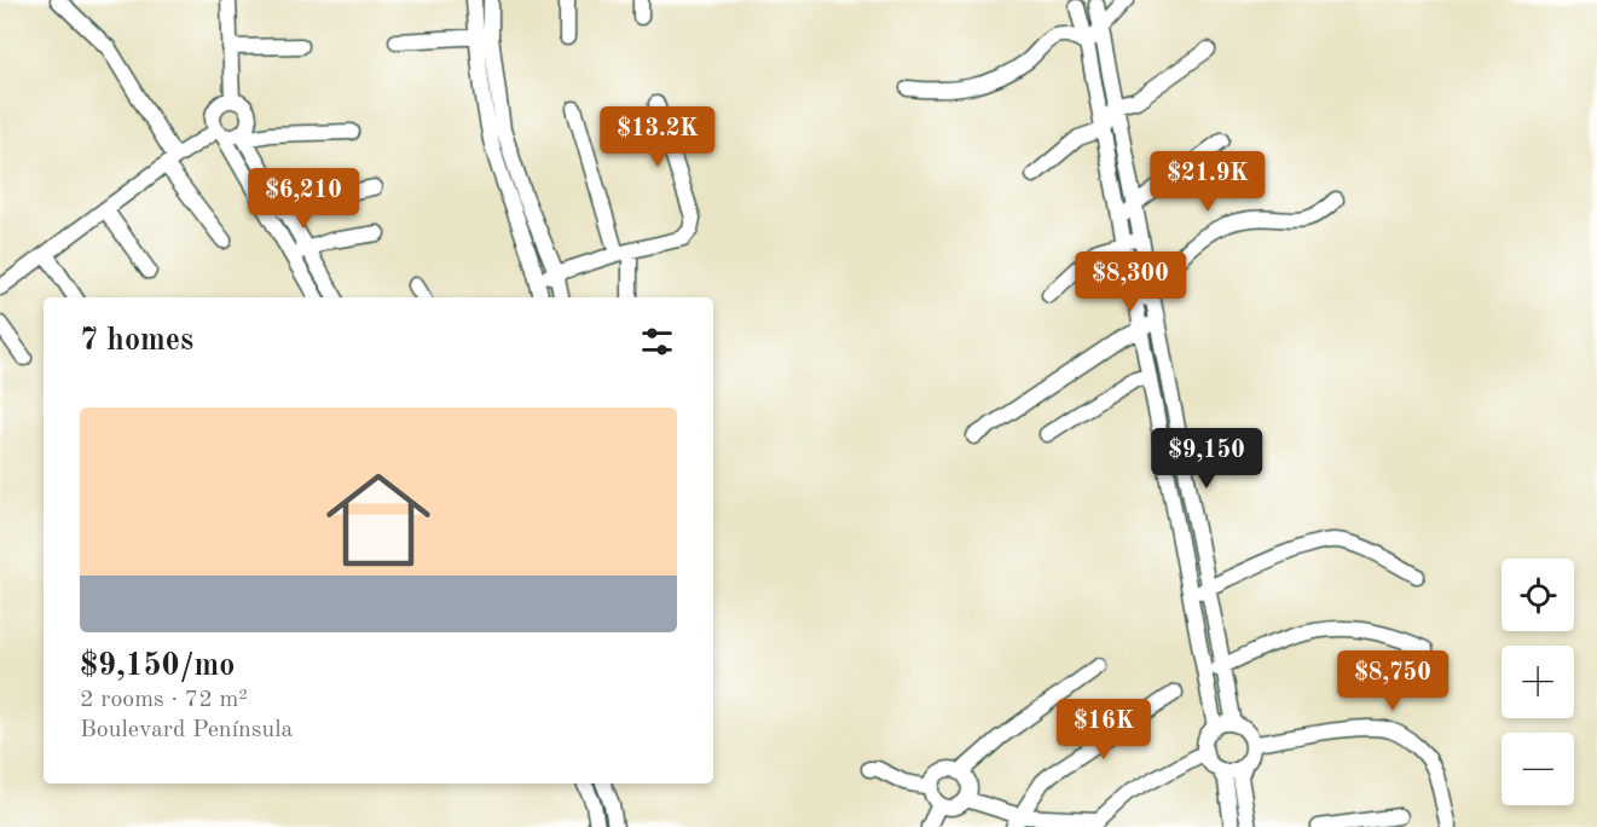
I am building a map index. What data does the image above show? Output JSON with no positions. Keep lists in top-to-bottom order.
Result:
{
  "page": {
    "price": [
      "$13.2K",
      "$21.9K",
      "$6,210",
      "$8,300",
      "$9,150",
      "$8,750",
      "$16K"
    ],
    "heading": "7 homes",
    "list": [
      {
        "name": "$9,150/mo",
        "note": "2 rooms · 72 m² · Boulevard Península"
      }
    ],
    "map_buttons": ["+", "−"]
  }
}
